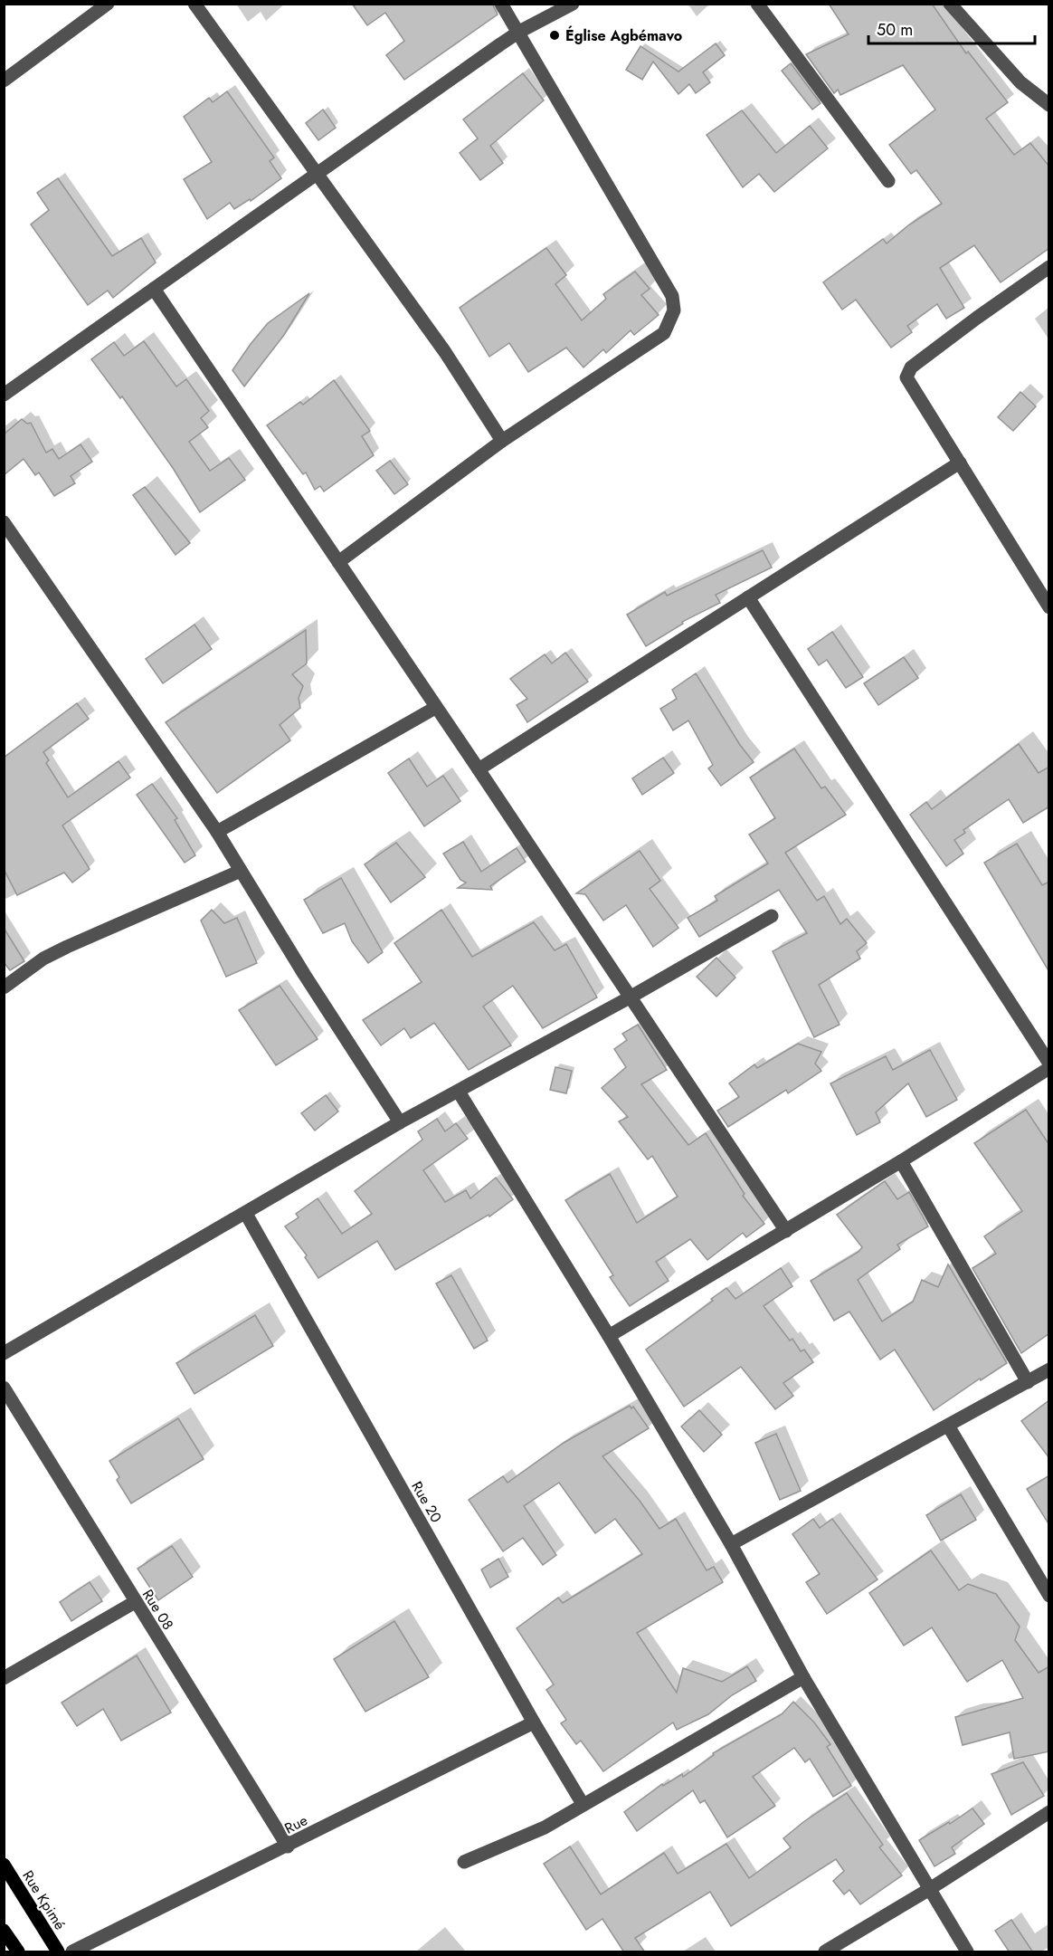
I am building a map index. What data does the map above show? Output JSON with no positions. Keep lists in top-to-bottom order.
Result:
{
  "streets": {
    "main road": ["Rue Kpimé"],
    "street": ["Rue 20", "Rue 08", "Rue"]
  },
  "crossings": [
    ["Rue 20", "Rue"],
    ["Rue 08", "Rue"]
  ],
  "places": ["Église Agbémavo"],
  "scale_bar": "50 m"
}
